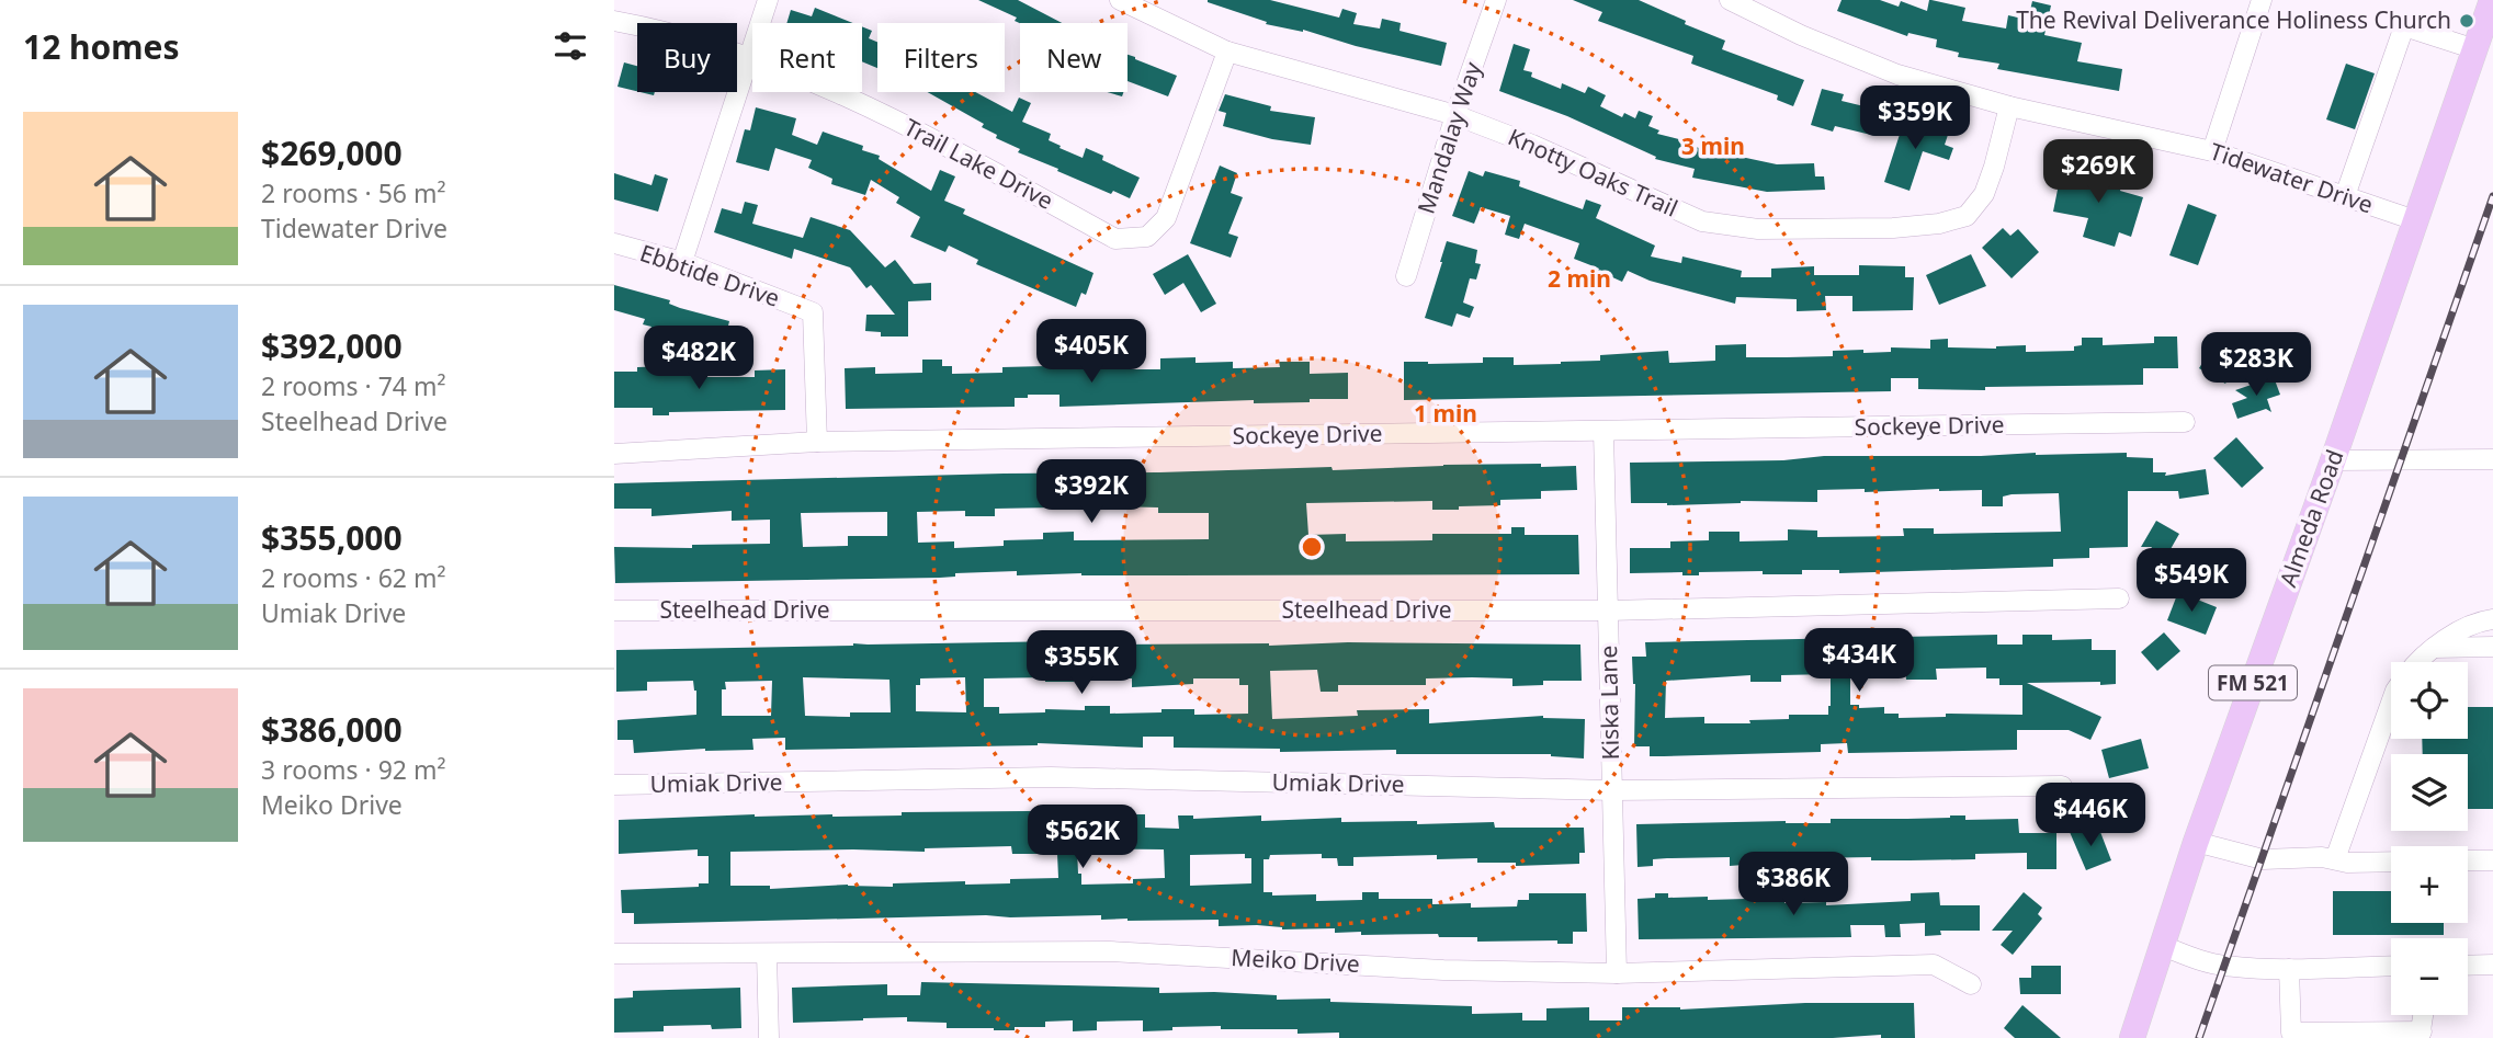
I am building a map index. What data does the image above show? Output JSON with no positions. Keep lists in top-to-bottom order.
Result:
{
  "streets": {
    "main road": ["Almeda Road", "FM 521"],
    "street": [
      "Mandalay Way",
      "Trail Lake Drive",
      "Knotty Oaks Trail",
      "Tidewater Drive",
      "Ebbtide Drive",
      "Sockeye Drive",
      "Steelhead Drive",
      "Kiska Lane",
      "Umiak Drive",
      "Meiko Drive"
    ]
  },
  "crossings": [
    ["Mandalay Way", "Knotty Oaks Trail"],
    ["Trail Lake Drive", "Knotty Oaks Trail"],
    ["Knotty Oaks Trail", "Tidewater Drive"],
    ["Tidewater Drive", "Almeda Road"],
    ["Ebbtide Drive", "Sockeye Drive"],
    ["Sockeye Drive", "Kiska Lane"],
    ["Steelhead Drive", "Kiska Lane"],
    ["Kiska Lane", "Umiak Drive"],
    ["Kiska Lane", "Meiko Drive"]
  ],
  "places": ["The Revival Deliverance Holiness Church"],
  "page": {
    "heading": "12 homes",
    "chip": [
      "Buy",
      "Rent",
      "Filters",
      "New"
    ],
    "price": [
      "$359K",
      "$269K",
      "$405K",
      "$482K",
      "$283K",
      "$392K",
      "$549K",
      "$434K",
      "$355K",
      "$446K",
      "$562K",
      "$386K"
    ],
    "list": [
      {
        "name": "$269,000",
        "note": "2 rooms · 56 m² · Tidewater Drive"
      },
      {
        "name": "$392,000",
        "note": "2 rooms · 74 m² · Steelhead Drive"
      },
      {
        "name": "$355,000",
        "note": "2 rooms · 62 m² · Umiak Drive"
      },
      {
        "name": "$386,000",
        "note": "3 rooms · 92 m² · Meiko Drive"
      }
    ],
    "map_buttons": ["+", "−"]
  },
  "rings": ["3 min", "2 min", "1 min"]
}
